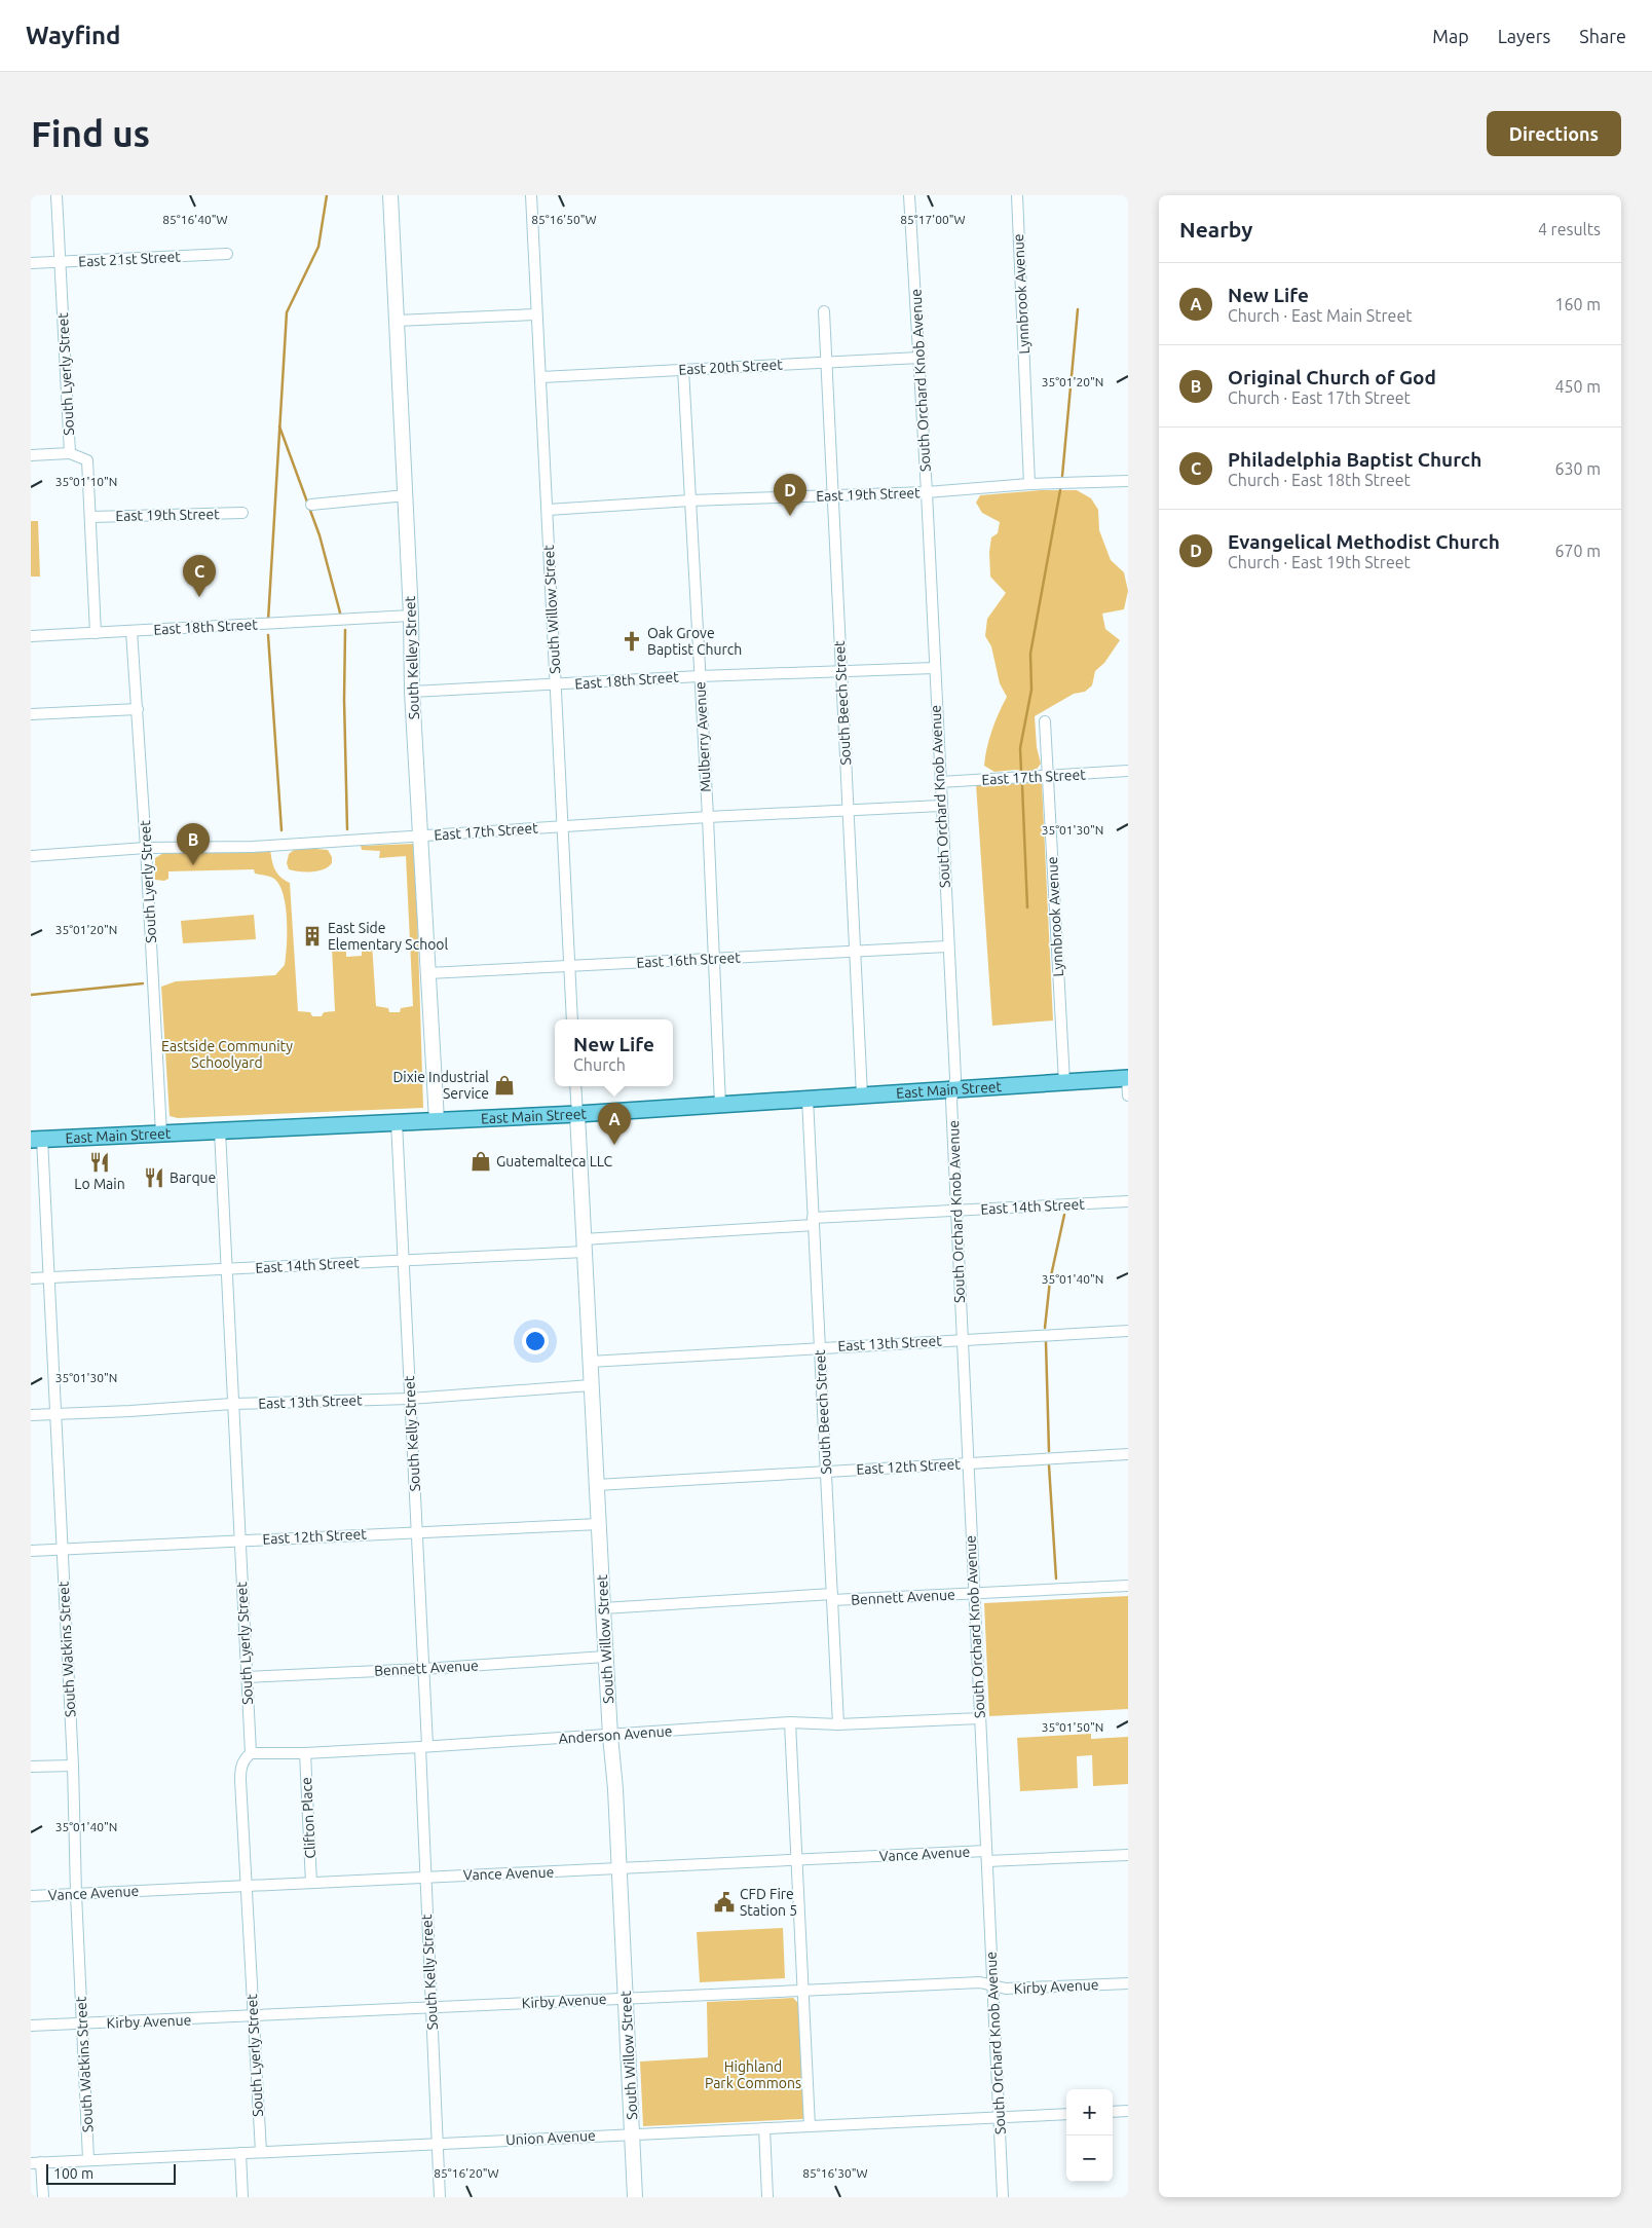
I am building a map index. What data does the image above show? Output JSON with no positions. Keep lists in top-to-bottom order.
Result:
{
  "streets": {
    "main road": ["South Willow Street", "South Kelley Street", "East Main Street"],
    "street": [
      "East 21st Street",
      "Lynnbrook Avenue",
      "East 20th Street",
      "South Lyerly Street",
      "South Orchard Knob Avenue",
      "East 19th Street",
      "East 18th Street",
      "South Beech Street",
      "Mulberry Avenue",
      "East 17th Street",
      "East 16th Street",
      "East 14th Street",
      "East 13th Street",
      "South Kelly Street",
      "East 12th Street",
      "Bennett Avenue",
      "South Watkins Street",
      "Anderson Avenue",
      "Clifton Place",
      "Vance Avenue",
      "Kirby Avenue",
      "Union Avenue"
    ]
  },
  "crossings": [
    ["East 21st Street", "South Lyerly Street"],
    ["Lynnbrook Avenue", "East 19th Street"],
    ["Lynnbrook Avenue", "East 17th Street"],
    ["Lynnbrook Avenue", "East Main Street"],
    ["East 20th Street", "South Orchard Knob Avenue"],
    ["East 20th Street", "South Willow Street"],
    ["East 20th Street", "South Beech Street"],
    ["East 20th Street", "Mulberry Avenue"],
    ["South Lyerly Street", "East 19th Street"],
    ["South Lyerly Street", "East 18th Street"],
    ["South Lyerly Street", "East 17th Street"],
    ["South Lyerly Street", "East Main Street"],
    ["South Lyerly Street", "East 14th Street"],
    ["South Lyerly Street", "East 13th Street"],
    ["South Lyerly Street", "East 12th Street"],
    ["South Lyerly Street", "Bennett Avenue"],
    ["South Lyerly Street", "Anderson Avenue"],
    ["South Lyerly Street", "Vance Avenue"],
    ["South Lyerly Street", "Kirby Avenue"],
    ["South Lyerly Street", "Union Avenue"],
    ["South Orchard Knob Avenue", "East 19th Street"],
    ["South Orchard Knob Avenue", "East 18th Street"],
    ["South Orchard Knob Avenue", "East 17th Street"],
    ["South Orchard Knob Avenue", "East 16th Street"],
    ["South Orchard Knob Avenue", "East Main Street"],
    ["South Orchard Knob Avenue", "East 14th Street"],
    ["South Orchard Knob Avenue", "East 13th Street"],
    ["South Orchard Knob Avenue", "East 12th Street"],
    ["South Orchard Knob Avenue", "Bennett Avenue"],
    ["South Orchard Knob Avenue", "Anderson Avenue"],
    ["South Orchard Knob Avenue", "Vance Avenue"],
    ["South Orchard Knob Avenue", "Kirby Avenue"],
    ["South Orchard Knob Avenue", "Union Avenue"],
    ["East 19th Street", "South Willow Street"],
    ["East 19th Street", "South Beech Street"],
    ["East 19th Street", "Mulberry Avenue"],
    ["South Willow Street", "East 18th Street"],
    ["South Willow Street", "East 17th Street"],
    ["South Willow Street", "East 16th Street"],
    ["South Willow Street", "East Main Street"],
    ["South Willow Street", "East 14th Street"],
    ["South Willow Street", "East 13th Street"],
    ["South Willow Street", "East 12th Street"],
    ["South Willow Street", "Bennett Avenue"],
    ["South Willow Street", "Anderson Avenue"],
    ["South Willow Street", "Vance Avenue"],
    ["South Willow Street", "Kirby Avenue"],
    ["South Willow Street", "Union Avenue"],
    ["East 18th Street", "South Kelley Street"],
    ["East 18th Street", "South Beech Street"],
    ["East 18th Street", "Mulberry Avenue"],
    ["South Kelley Street", "East 17th Street"],
    ["South Kelley Street", "East 16th Street"],
    ["South Kelley Street", "East Main Street"],
    ["South Beech Street", "East 17th Street"],
    ["South Beech Street", "East 16th Street"],
    ["South Beech Street", "East Main Street"],
    ["South Beech Street", "East 14th Street"],
    ["South Beech Street", "East 13th Street"],
    ["South Beech Street", "East 12th Street"],
    ["South Beech Street", "Bennett Avenue"],
    ["South Beech Street", "Anderson Avenue"],
    ["Mulberry Avenue", "East 17th Street"],
    ["Mulberry Avenue", "East 16th Street"],
    ["Mulberry Avenue", "East Main Street"],
    ["East Main Street", "South Kelly Street"],
    ["East Main Street", "South Watkins Street"],
    ["East 14th Street", "South Kelly Street"],
    ["East 14th Street", "South Watkins Street"],
    ["East 13th Street", "South Kelly Street"],
    ["East 13th Street", "South Watkins Street"],
    ["South Kelly Street", "East 12th Street"],
    ["South Kelly Street", "Bennett Avenue"],
    ["South Kelly Street", "Anderson Avenue"],
    ["South Kelly Street", "Vance Avenue"],
    ["South Kelly Street", "Kirby Avenue"],
    ["South Kelly Street", "Union Avenue"],
    ["East 12th Street", "South Watkins Street"],
    ["South Watkins Street", "Vance Avenue"],
    ["South Watkins Street", "Kirby Avenue"],
    ["South Watkins Street", "Union Avenue"],
    ["Anderson Avenue", "Clifton Place"],
    ["Clifton Place", "Vance Avenue"]
  ],
  "parks": ["Eastside Community Schoolyard", "Highland Park Commons"],
  "places": {
    "church": ["Oak Grove Baptist Church"],
    "building": ["East Side Elementary School"],
    "shop": ["Dixie Industrial Service", "Guatemalteca LLC"],
    "restaurant": ["Lo Main", "Barque"],
    "public building": ["CFD Fire Station 5"]
  },
  "scale_bar": "100 m",
  "page": {
    "header": "Wayfind",
    "nav": ["Map", "Layers", "Share"],
    "buttons": "Directions",
    "title": "Find us",
    "heading": ["Nearby", "4 results"],
    "list": [
      {
        "mark": "A",
        "name": "New Life",
        "note": "Church · East Main Street",
        "value": "160 m"
      },
      {
        "mark": "B",
        "name": "Original Church of God",
        "note": "Church · East 17th Street",
        "value": "450 m"
      },
      {
        "mark": "C",
        "name": "Philadelphia Baptist Church",
        "note": "Church · East 18th Street",
        "value": "630 m"
      },
      {
        "mark": "D",
        "name": "Evangelical Methodist Church",
        "note": "Church · East 19th Street",
        "value": "670 m"
      }
    ],
    "pins": [
      "D",
      "C",
      "B",
      "A"
    ],
    "popup": ["New Life", "Church"],
    "map_buttons": ["+", "−"],
    "scale": "100 m"
  },
  "coordinates": [
    "85°16'40\"W",
    "85°16'50\"W",
    "85°17'00\"W",
    "35°01'20\"N",
    "35°01'10\"N",
    "35°01'30\"N",
    "35°01'40\"N",
    "35°01'50\"N",
    "85°16'20\"W",
    "85°16'30\"W"
  ]
}
